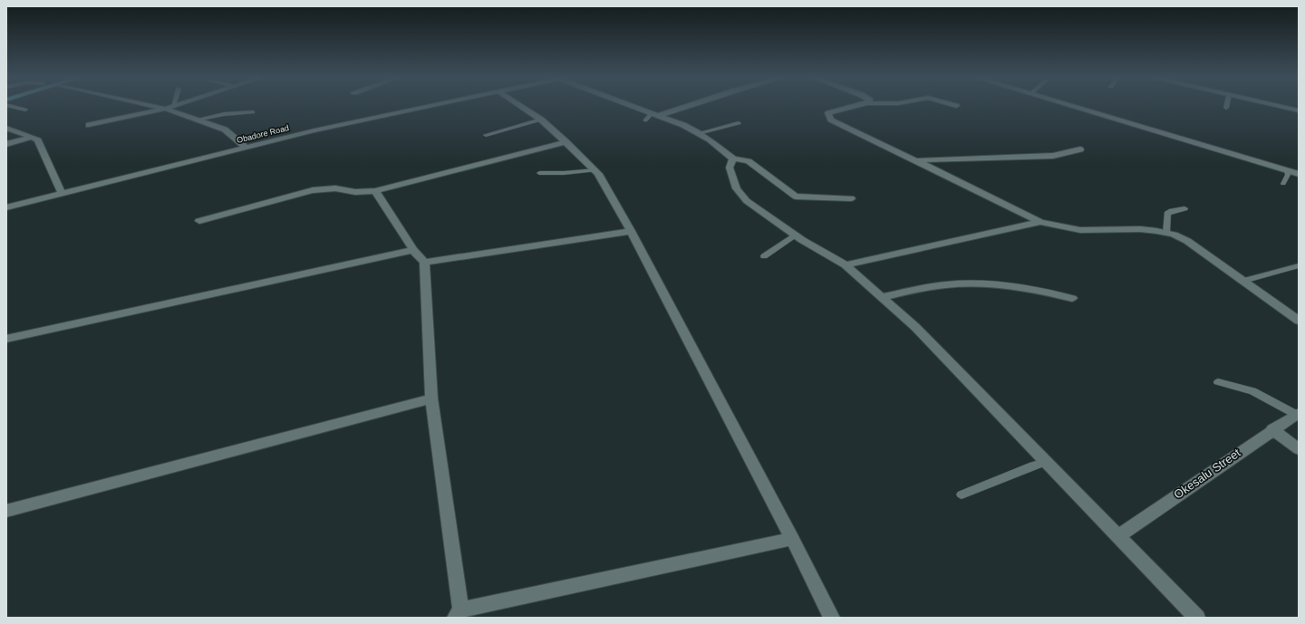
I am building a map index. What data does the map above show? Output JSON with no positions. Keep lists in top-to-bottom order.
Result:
{
  "streets": {
    "street": ["Obadore Road", "Okesalu Street"]
  }
}
